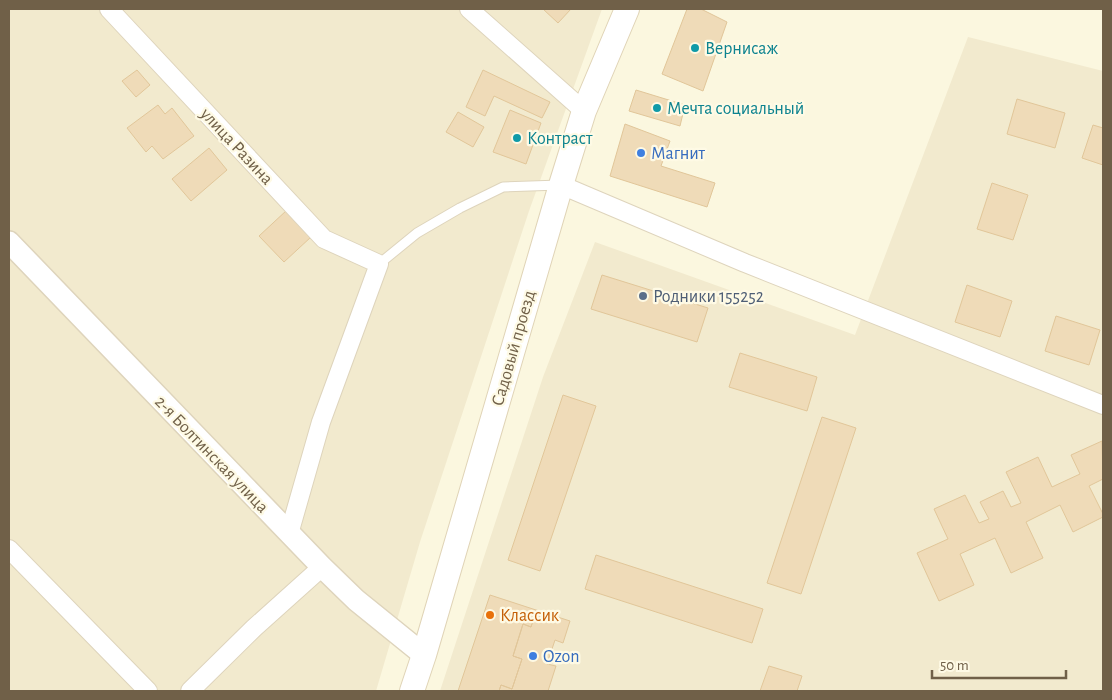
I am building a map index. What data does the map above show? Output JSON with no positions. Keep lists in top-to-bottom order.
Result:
{
  "streets": {
    "main road": ["Садовый проезд"],
    "street": ["улица Разина", "2-я Болтинская улица"]
  },
  "crossings": [
    ["Садовый проезд", "2-я Болтинская улица"]
  ],
  "places": [
    "Вернисаж",
    "Мечта социальный",
    "Контраст",
    "Магнит",
    "Родники 155252",
    "Классик",
    "Ozon"
  ],
  "scale_bar": "50 m"
}
